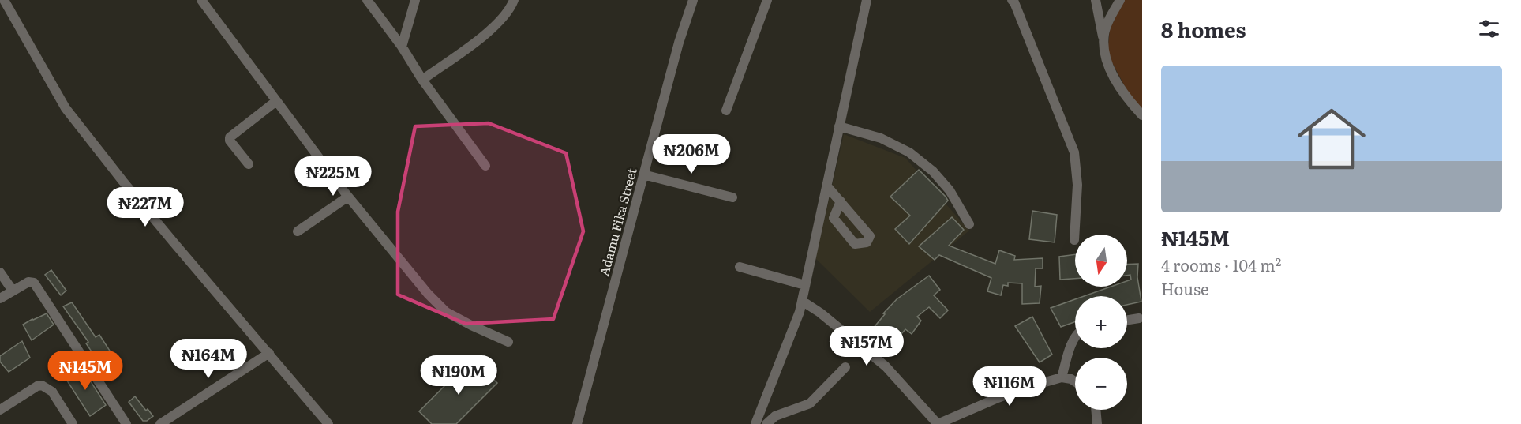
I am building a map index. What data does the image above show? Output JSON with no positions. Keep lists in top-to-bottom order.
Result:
{
  "streets": {
    "street": ["Adamu Fika Street"]
  },
  "north": "bottom",
  "page": {
    "heading": "8 homes",
    "list": [
      {
        "name": "₦145M",
        "note": "4 rooms · 104 m² · House"
      }
    ],
    "price": [
      "₦206M",
      "₦225M",
      "₦227M",
      "₦157M",
      "₦164M",
      "₦145M",
      "₦190M",
      "₦116M"
    ],
    "map_buttons": ["+", "−"]
  }
}
